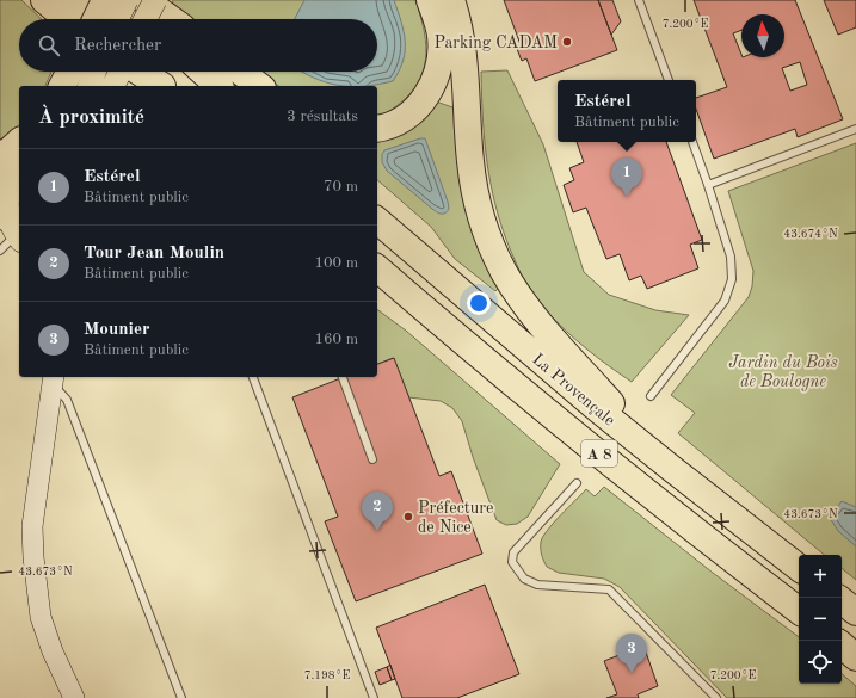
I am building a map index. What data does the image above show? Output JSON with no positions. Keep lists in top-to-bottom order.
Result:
{
  "streets": {
    "highway": ["La Provençale", "A 8"]
  },
  "parks": ["Jardin du Bois de Boulogne"],
  "places": ["Parking CADAM", "Préfecture de Nice"],
  "north": "top",
  "page": {
    "search": "Rechercher",
    "popup": ["Estérel", "Bâtiment public"],
    "heading": ["À proximité", "3 résultats"],
    "list": [
      {
        "mark": "1",
        "name": "Estérel",
        "note": "Bâtiment public",
        "value": "70 m"
      },
      {
        "mark": "2",
        "name": "Tour Jean Moulin",
        "note": "Bâtiment public",
        "value": "100 m"
      },
      {
        "mark": "3",
        "name": "Mounier",
        "note": "Bâtiment public",
        "value": "160 m"
      }
    ],
    "pins": ["1", "2", "3"],
    "map_buttons": ["+", "−"]
  },
  "coordinates": [
    "7.200°E",
    "43.674°N",
    "43.673°N",
    "7.198°E"
  ]
}
